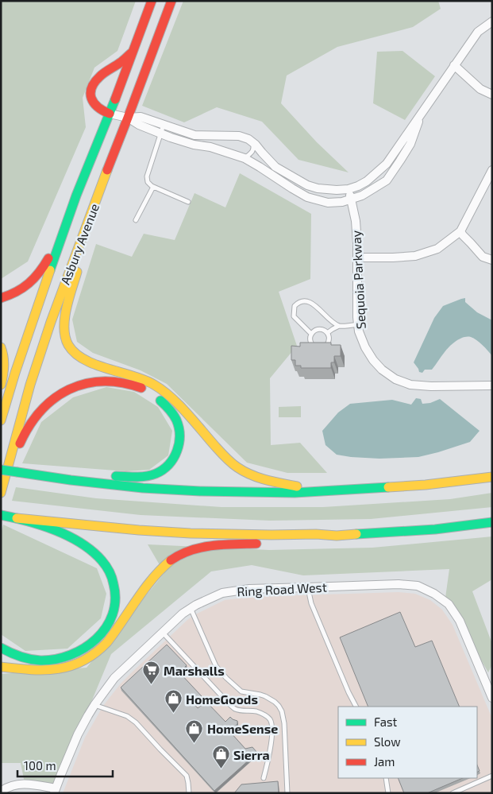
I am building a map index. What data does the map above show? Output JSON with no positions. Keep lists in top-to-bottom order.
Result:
{
  "streets": {
    "highway": ["Asbury Avenue"],
    "street": ["Sequoia Parkway", "Ring Road West"]
  },
  "places": {
    "supermarket": ["Marshalls"],
    "shop": ["HomeGoods", "HomeSense", "Sierra"]
  },
  "legend": ["Fast", "Slow", "Jam"],
  "scale_bar": "100 m"
}
